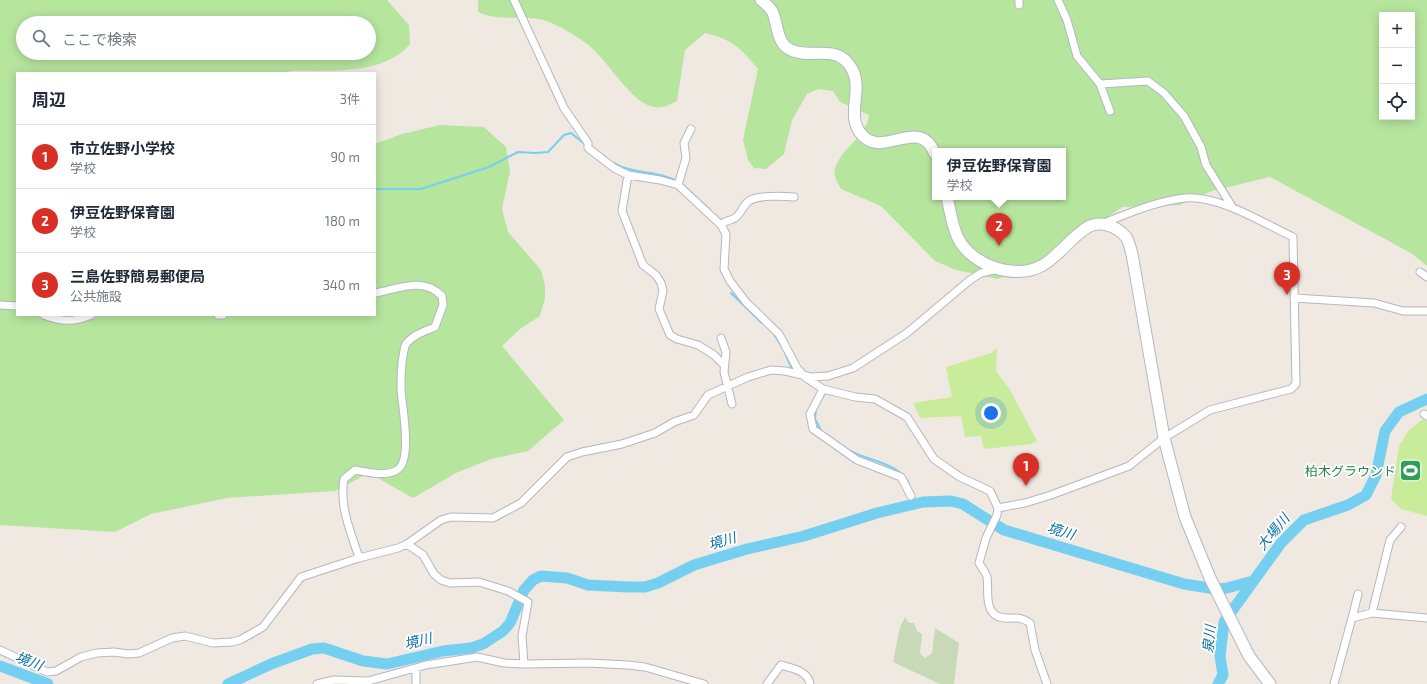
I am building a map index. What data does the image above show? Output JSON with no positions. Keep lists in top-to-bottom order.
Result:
{
  "water": ["境川", "大場川", "泉川"],
  "places": {
    "sports": ["柏木グラウンド"]
  },
  "page": {
    "map_buttons": ["+", "−"],
    "search": "ここで検索",
    "heading": ["周辺", "3件"],
    "list": [
      {
        "mark": "1",
        "name": "市立佐野小学校",
        "note": "学校",
        "value": "90 m"
      },
      {
        "mark": "2",
        "name": "伊豆佐野保育園",
        "note": "学校",
        "value": "180 m"
      },
      {
        "mark": "3",
        "name": "三島佐野簡易郵便局",
        "note": "公共施設",
        "value": "340 m"
      }
    ],
    "popup": ["伊豆佐野保育園", "学校"],
    "pins": ["2", "3", "1"]
  }
}
